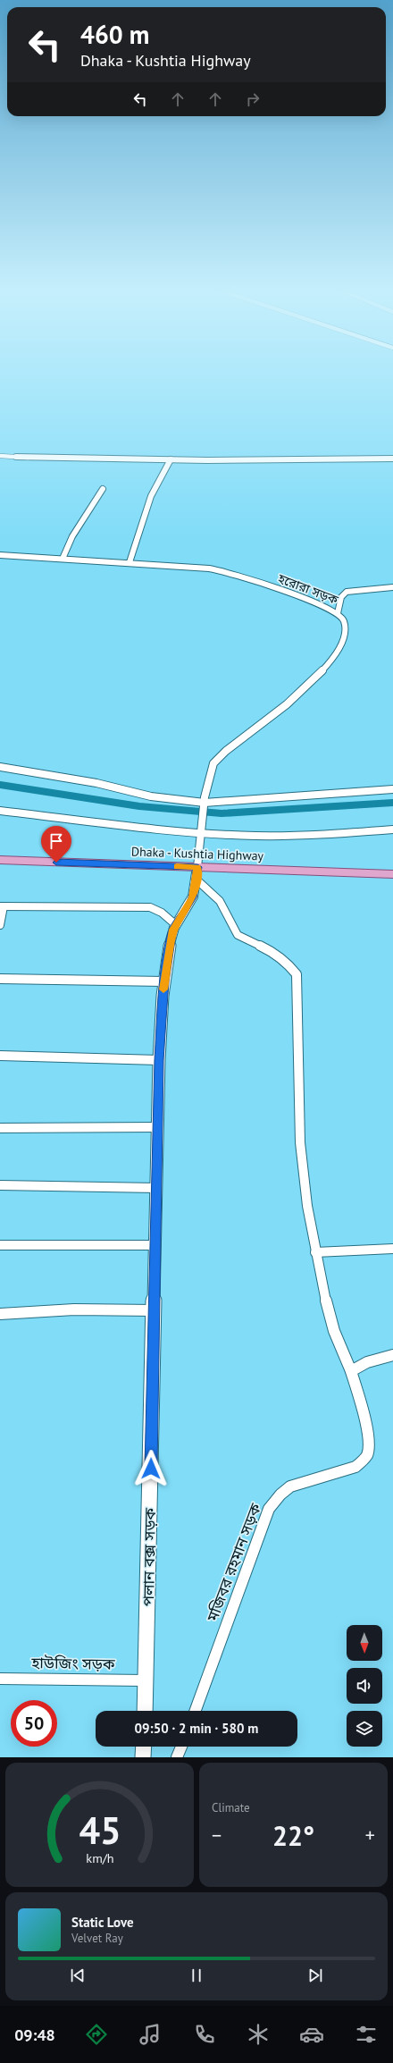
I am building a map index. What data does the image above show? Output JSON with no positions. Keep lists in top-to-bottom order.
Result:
{
  "streets": {
    "main road": ["Dhaka - Kushtia Highway", "পলান বক্স সড়ক"],
    "street": ["হরোরা সড়ক", "মজিবর রহমান সড়ক", "হাউজিং সড়ক"]
  },
  "crossings": [
    ["হরোরা সড়ক", "Dhaka - Kushtia Highway"],
    ["হরোরা সড়ক", "পলান বক্স সড়ক"],
    ["হরোরা সড়ক", "মজিবর রহমান সড়ক"],
    ["Dhaka - Kushtia Highway", "পলান বক্স সড়ক"],
    ["Dhaka - Kushtia Highway", "মজিবর রহমান সড়ক"],
    ["পলান বক্স সড়ক", "মজিবর রহমান সড়ক"],
    ["পলান বক্স সড়ক", "হাউজিং সড়ক"]
  ],
  "north": "bottom",
  "page": {
    "turn": ["460 m", "Dhaka - Kushtia Highway"],
    "limit": "50",
    "trip": "09:50 · 2 min · 580 m",
    "tile": "Climate",
    "heat": ["−", "22°", "+"],
    "song": ["Static Love", "Velvet Ray"],
    "tabs": "09:48",
    "gauge": ["45", "km/h"]
  }
}
